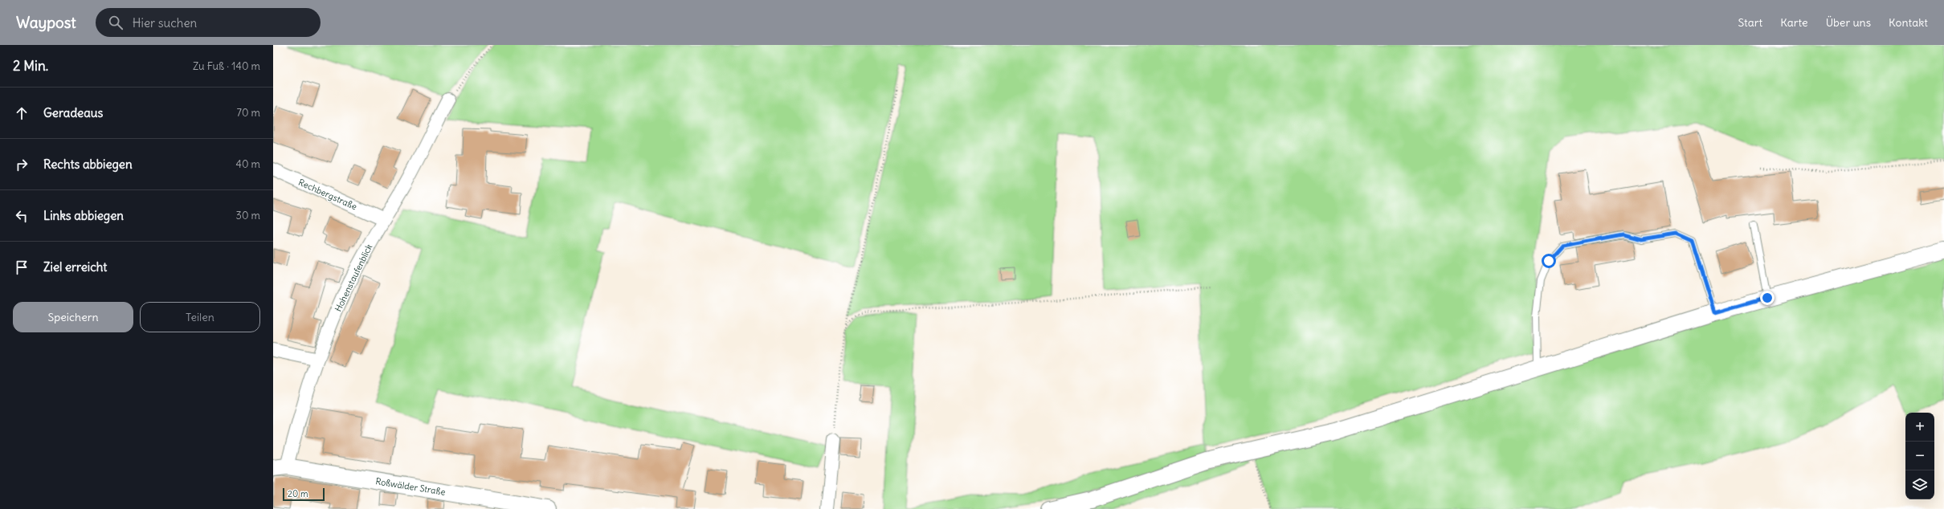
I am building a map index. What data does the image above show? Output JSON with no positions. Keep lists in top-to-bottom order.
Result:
{
  "streets": {
    "street": ["Rechbergstraße", "Hohenstaufenblick", "Roßwälder Straße"]
  },
  "crossings": [
    ["Rechbergstraße", "Hohenstaufenblick"],
    ["Hohenstaufenblick", "Roßwälder Straße"]
  ],
  "scale_bar": "20 m",
  "page": {
    "header": "Waypost",
    "search": "Hier suchen",
    "nav": [
      "Start",
      "Karte",
      "Über uns",
      "Kontakt"
    ],
    "heading": ["2 Min.", "Zu Fuß · 140 m"],
    "list": [
      ["Geradeaus", "70 m"],
      ["Rechts abbiegen", "40 m"],
      ["Links abbiegen", "30 m"],
      "Ziel erreicht"
    ],
    "buttons": ["Speichern", "Teilen"],
    "map_buttons": ["+", "−"],
    "scale": "20 m"
  }
}
